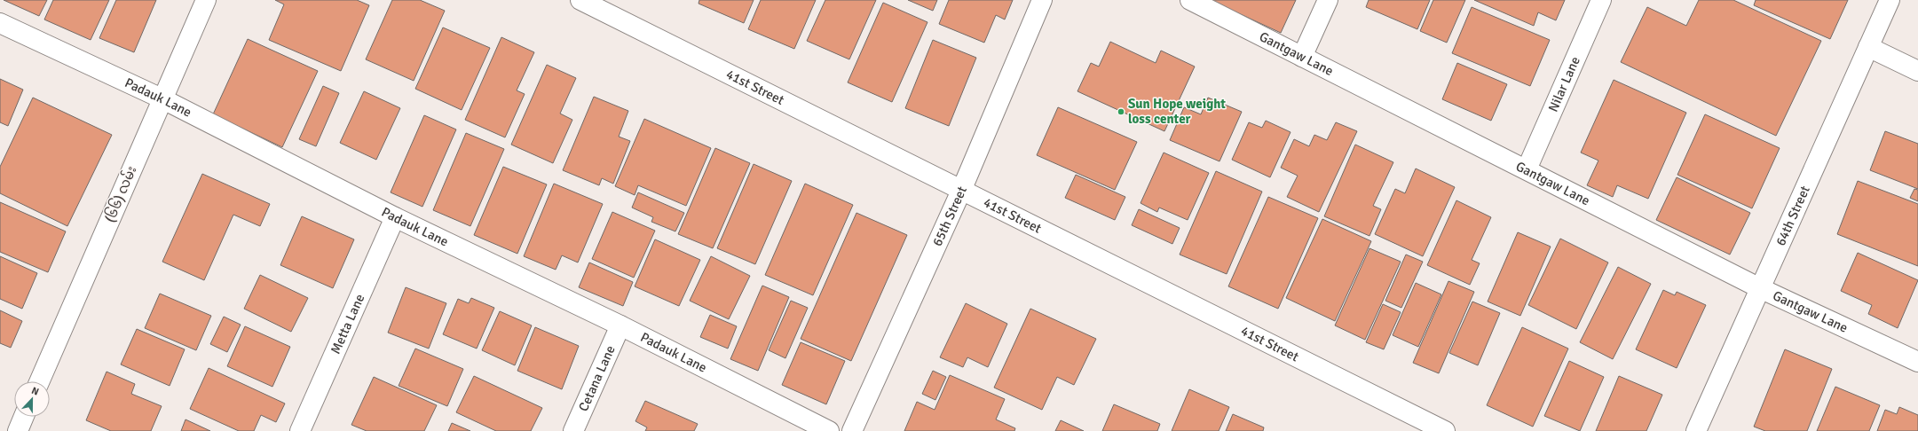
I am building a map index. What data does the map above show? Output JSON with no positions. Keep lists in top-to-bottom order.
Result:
{
  "streets": {
    "street": [
      "Gantgaw Lane",
      "Nilar Lane",
      "41st Street",
      "Padauk Lane",
      "(၆၆) လမ်း",
      "64th Street",
      "65th Street",
      "Metta Lane",
      "Cetana Lane"
    ]
  },
  "crossings": [
    ["Gantgaw Lane", "Nilar Lane"],
    ["Gantgaw Lane", "64th Street"],
    ["41st Street", "65th Street"],
    ["Padauk Lane", "(၆၆) လမ်း"],
    ["Padauk Lane", "Metta Lane"],
    ["Padauk Lane", "Cetana Lane"]
  ],
  "places": ["Sun Hope weight loss center"],
  "north": "top"
}
